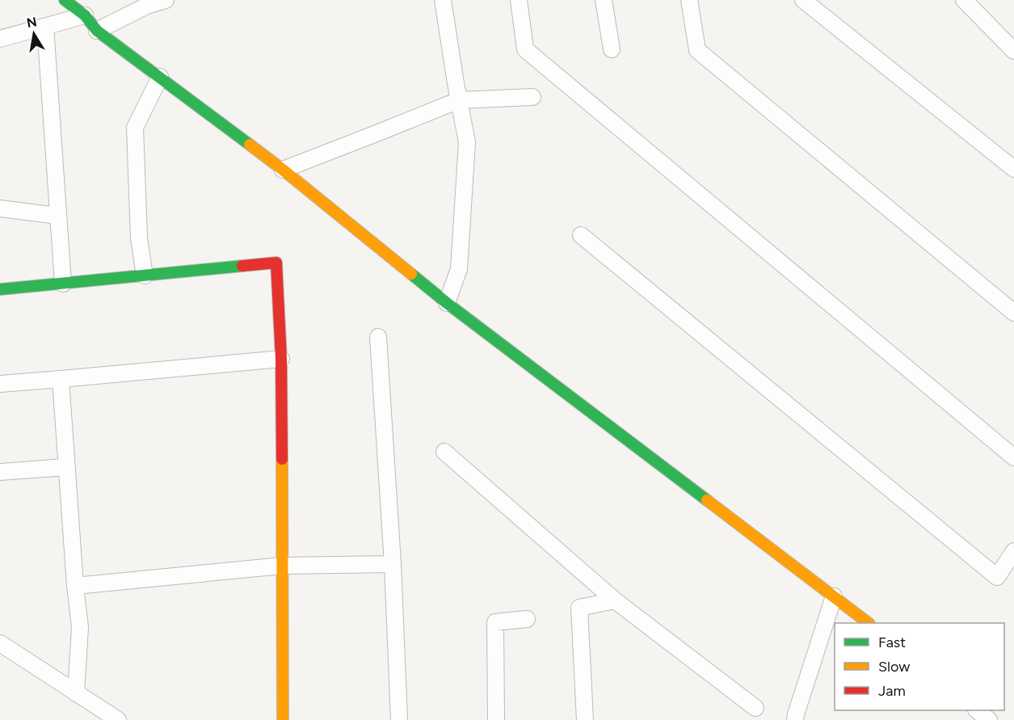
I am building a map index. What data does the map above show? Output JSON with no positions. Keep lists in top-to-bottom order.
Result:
{
  "legend": ["Fast", "Slow", "Jam"],
  "north": "top"
}
